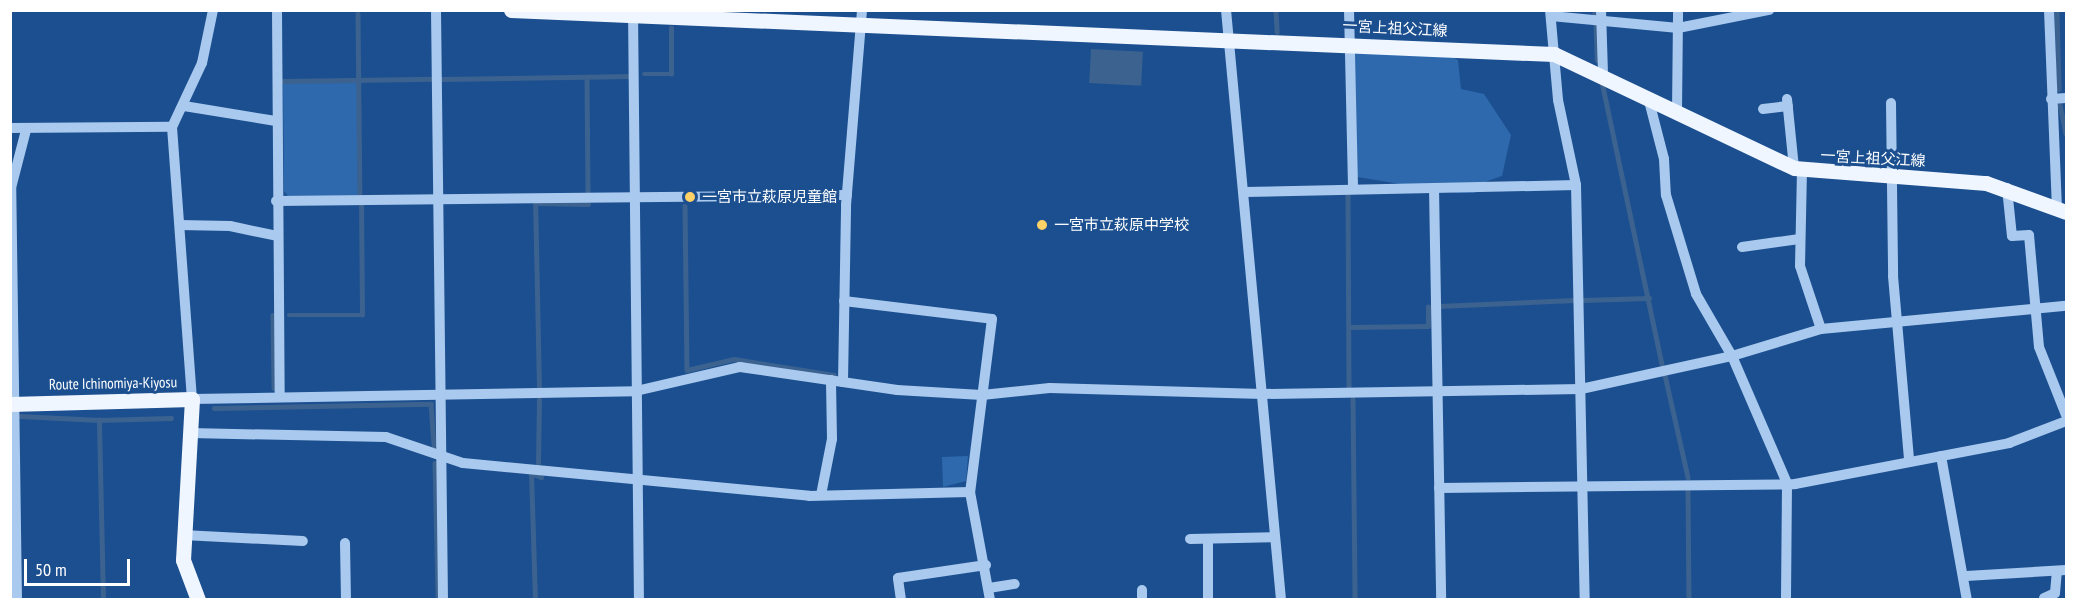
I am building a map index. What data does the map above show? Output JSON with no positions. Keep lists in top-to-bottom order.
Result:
{
  "streets": {
    "main road": ["一宮上祖父江線", "Route Ichinomiya-Kiyosu"]
  },
  "places": ["一宮市立萩原児童館", "一宮市立萩原中学校"],
  "scale_bar": "50 m"
}
